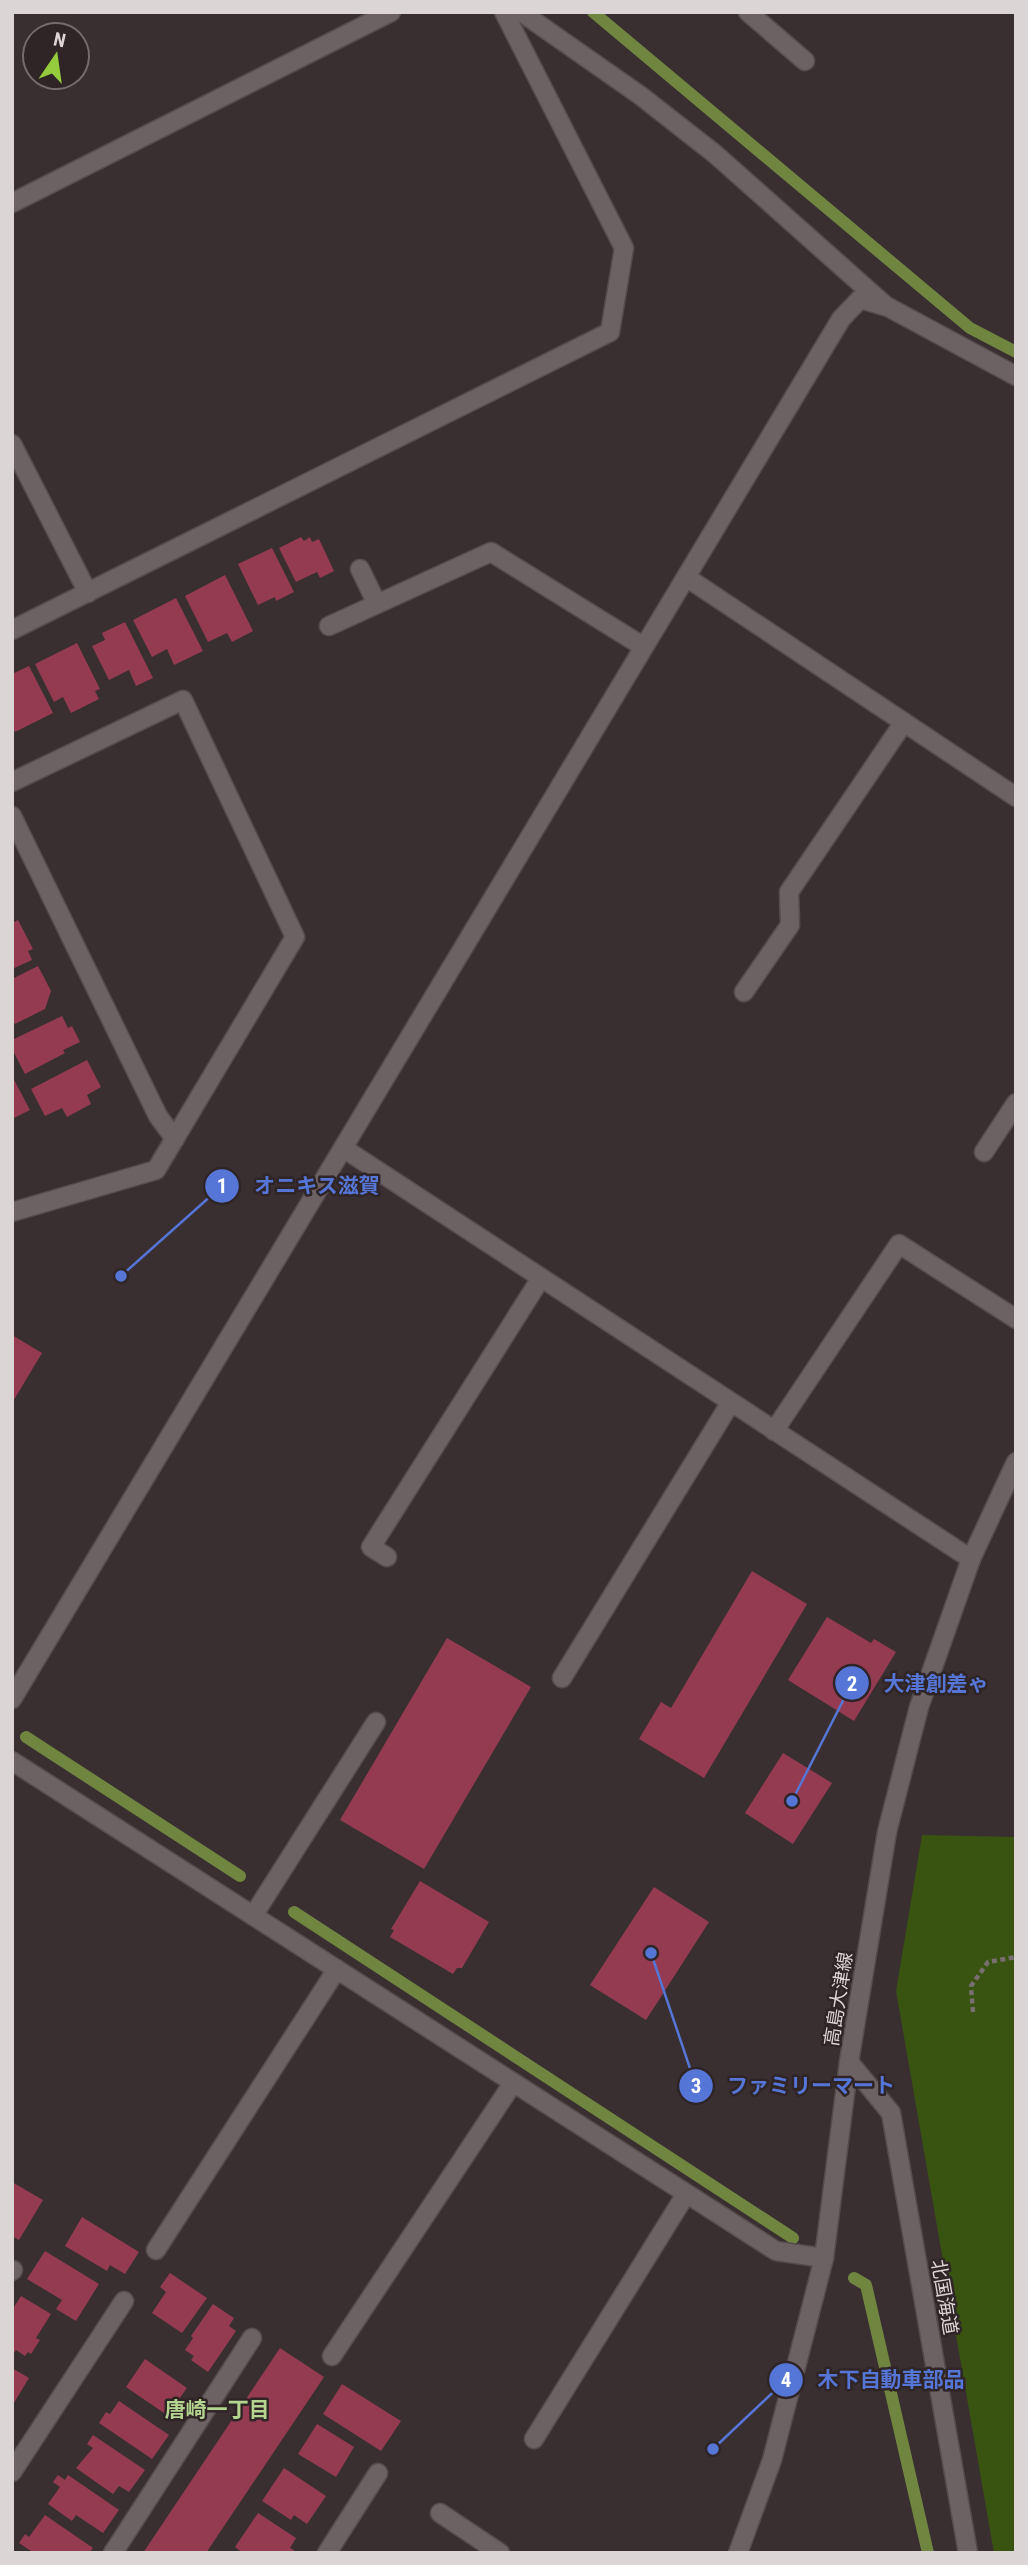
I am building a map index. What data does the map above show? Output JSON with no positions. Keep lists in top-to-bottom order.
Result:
{
  "streets": {
    "street": ["高島大津線", "北国海道"]
  },
  "crossings": [
    ["高島大津線", "北国海道"]
  ],
  "districts": ["唐崎一丁目"],
  "places": [
    "オニキス滋賀",
    "大津創差ゃ",
    "ファミリーマート",
    "木下自動車部品"
  ],
  "north": "top"
}
